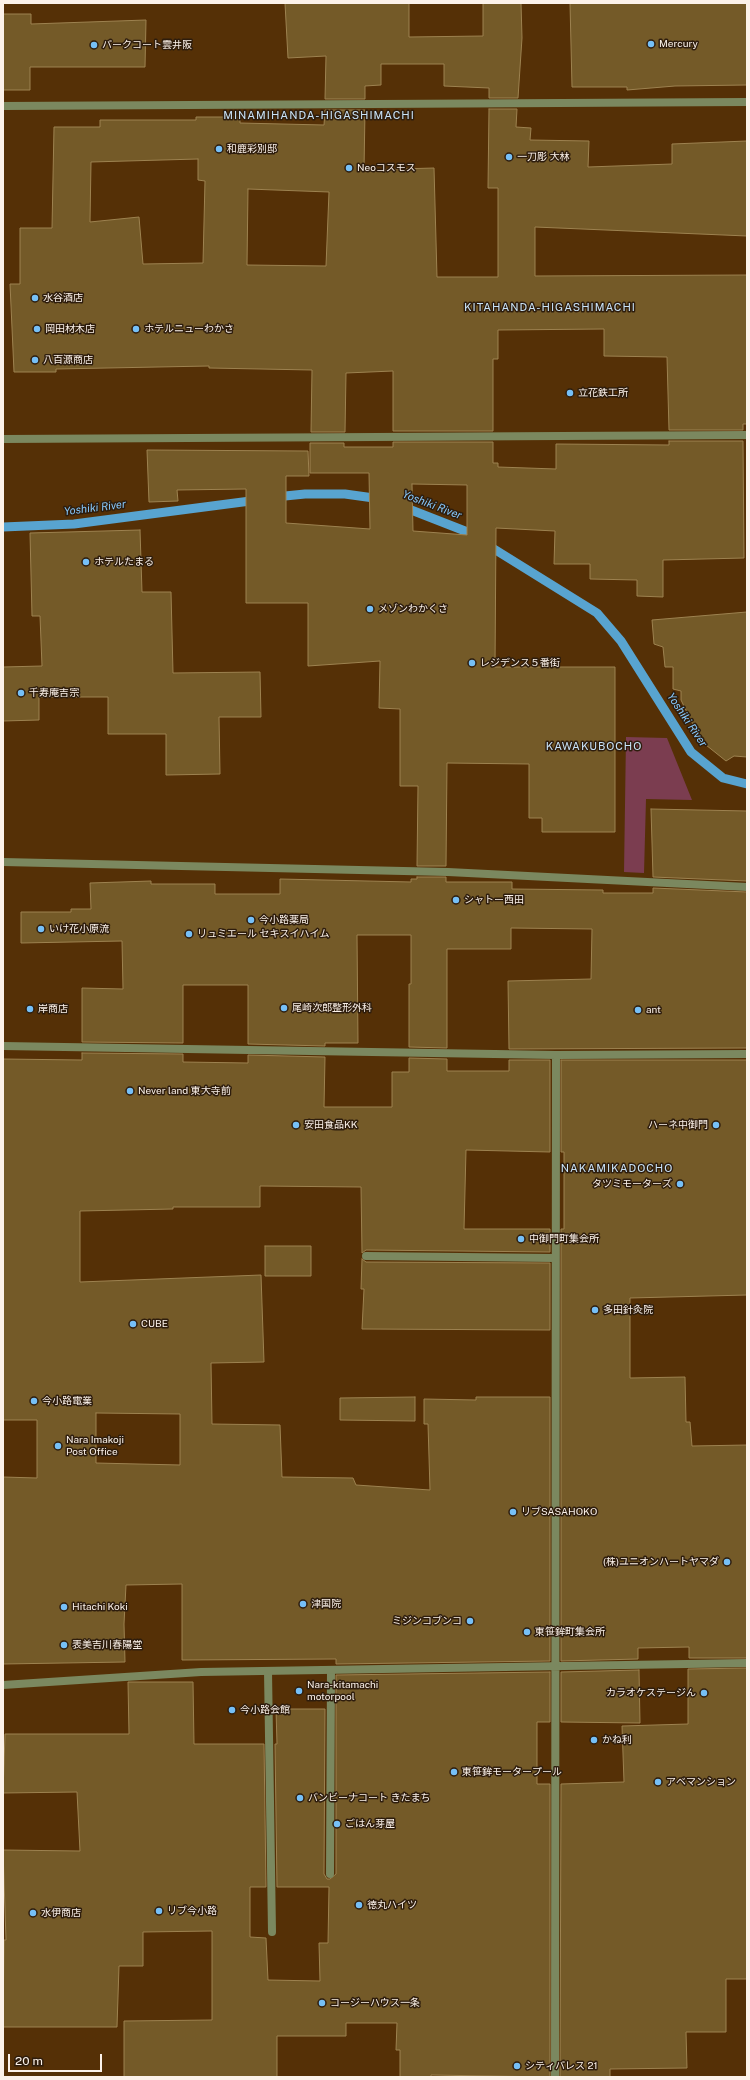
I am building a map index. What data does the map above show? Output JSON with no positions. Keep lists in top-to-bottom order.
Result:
{
  "districts": [
    "MINAMIHANDA-HIGASHIMACHI",
    "KITAHANDA-HIGASHIMACHI",
    "KAWAKUBOCHO",
    "NAKAMIKADOCHO"
  ],
  "water": ["Yoshiki River"],
  "places": [
    "Mercury",
    "パークコート雲井阪",
    "和鹿彩別邸",
    "一刀彫 大林",
    "Neoコスモス",
    "水谷酒店",
    "岡田材木店",
    "ホテルニューわかさ",
    "八百源商店",
    "立花鉄工所",
    "ホテルたまる",
    "メゾンわかくさ",
    "レジデンス５番街",
    "千寿庵吉宗",
    "シャトー西田",
    "今小路薬局",
    "いけ花小原流",
    "リュミエール セキスイハイム",
    "尾崎次郎整形外科",
    "岸商店",
    "ant",
    "Never land 東大寺前",
    "安田食品KK",
    "ハーネ中御門",
    "タツミモーターズ",
    "中御門町集会所",
    "多田針灸院",
    "CUBE",
    "今小路電業",
    "Nara Imakoji Post Office",
    "リブSASAHOKO",
    "(株)ユニオンハートヤマダ",
    "津国院",
    "Hitachi Koki",
    "ミジンコブンコ",
    "東笹鉾町集会所",
    "表美吉川春陽堂",
    "Nara-kitamachi motorpool",
    "カラオケステージん",
    "今小路会館",
    "かね利",
    "東笹鉾モータープール",
    "アベマンション",
    "バンビーナコート きたまち",
    "ごはん芽屋",
    "徳丸ハイツ",
    "リブ今小路",
    "水伊商店",
    "コージーハウス一条",
    "シティパレス 21"
  ],
  "scale_bar": "20 m"
}
